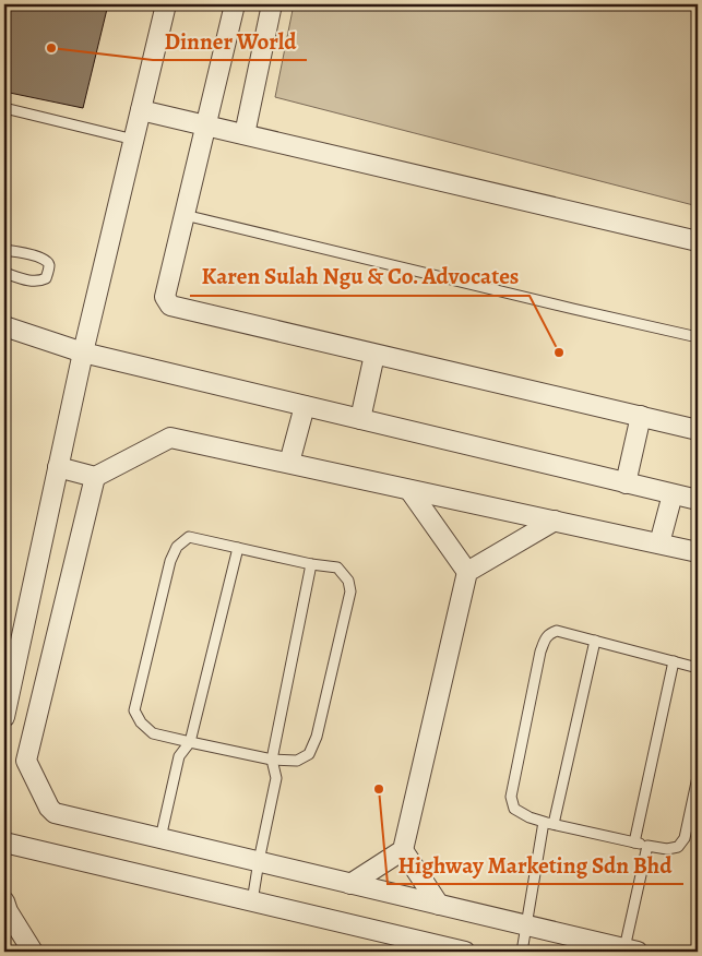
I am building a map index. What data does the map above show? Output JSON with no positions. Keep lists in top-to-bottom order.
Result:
{
  "places": ["Dinner World", "Karen Sulah Ngu & Co. Advocates", "Highway Marketing Sdn Bhd"]
}
